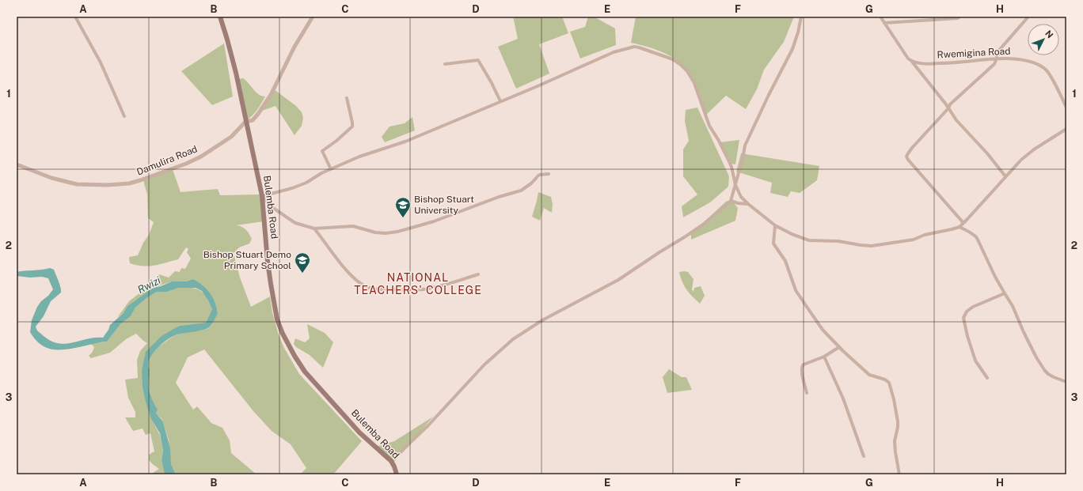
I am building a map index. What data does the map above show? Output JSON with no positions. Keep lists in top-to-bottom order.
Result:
{
  "streets": {
    "main road": ["Bulemba Road"],
    "street": ["Rwemigina Road", "Damulira Road"]
  },
  "crossings": [
    ["Damulira Road", "Bulemba Road"]
  ],
  "districts": ["NATIONAL TEACHERS' COLLEGE"],
  "water": ["Rwizi"],
  "places": {
    "school or university": ["Bishop Stuart University", "Bishop Stuart Demo Primary School"]
  },
  "north": "top right",
  "grid": {
    "columns": [
      "A",
      "B",
      "C",
      "D",
      "E",
      "F",
      "G",
      "H"
    ],
    "rows": ["1", "2", "3"]
  }
}
